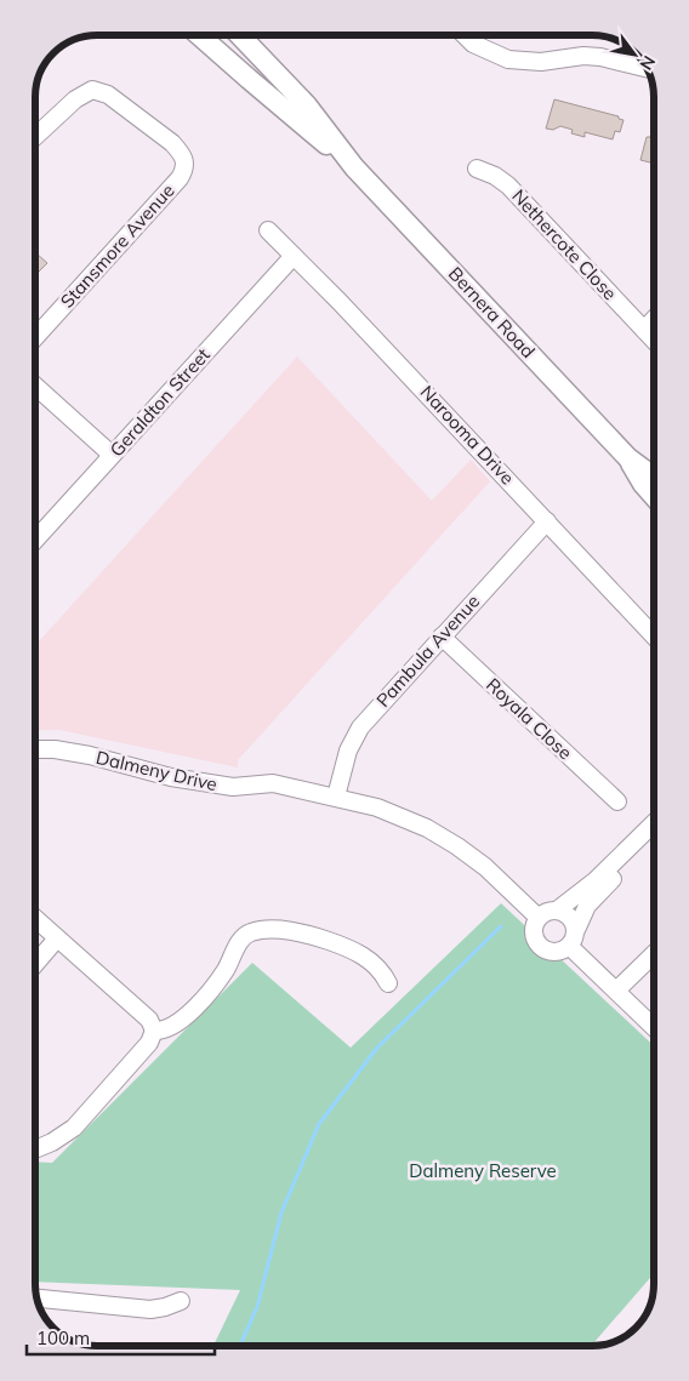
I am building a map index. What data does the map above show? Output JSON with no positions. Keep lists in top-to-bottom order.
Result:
{
  "streets": {
    "main road": ["Bernera Road"],
    "street": [
      "Nethercote Close",
      "Stansmore Avenue",
      "Geraldton Street",
      "Narooma Drive",
      "Pambula Avenue",
      "Royala Close",
      "Dalmeny Drive"
    ]
  },
  "crossings": [
    ["Geraldton Street", "Narooma Drive"],
    ["Narooma Drive", "Pambula Avenue"],
    ["Pambula Avenue", "Royala Close"],
    ["Pambula Avenue", "Dalmeny Drive"]
  ],
  "parks": ["Dalmeny Reserve"],
  "scale_bar": "100 m",
  "north": "bottom right"
}
